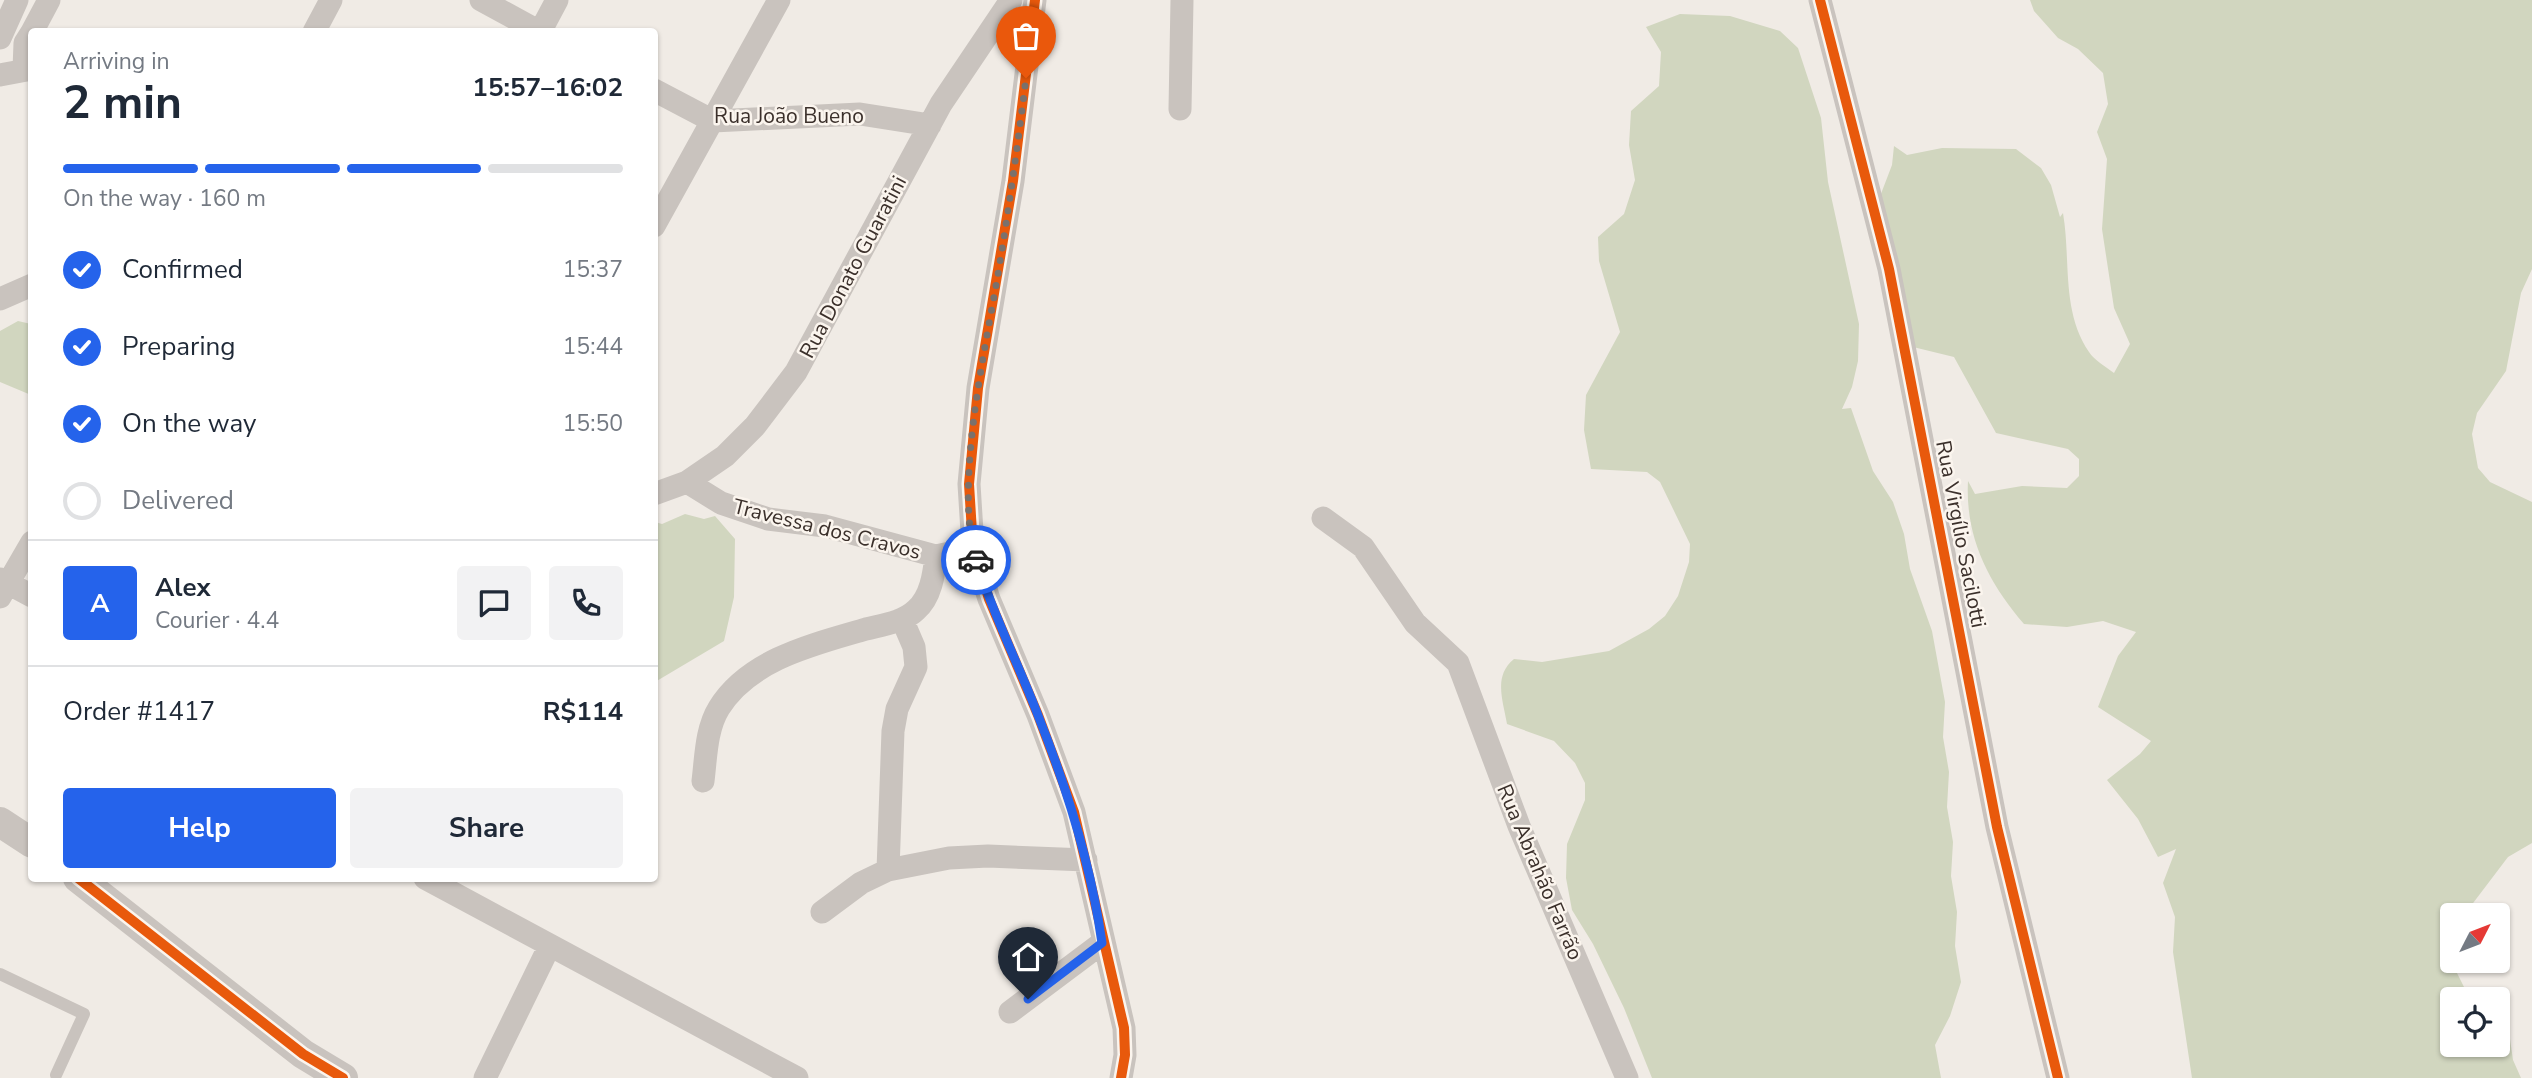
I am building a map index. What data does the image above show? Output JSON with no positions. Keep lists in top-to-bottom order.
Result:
{
  "streets": {
    "street": [
      "Rua João Bueno",
      "Rua Donato Guaratini",
      "Travessa dos Cravos",
      "Rua Virgílio Sacilotti",
      "Rua Abrahão Farrão"
    ]
  },
  "crossings": [
    ["Rua João Bueno", "Rua Donato Guaratini"],
    ["Rua Donato Guaratini", "Travessa dos Cravos"]
  ],
  "north": "top right",
  "page": {
    "heading": ["2 min", "Arriving in", "15:57–16:02"],
    "panel": [
      "Alex",
      "Courier · 4.4",
      "Order #1417",
      "R$114"
    ],
    "bar": "On the way · 160 m",
    "list": [
      ["Confirmed", "15:37"],
      ["Preparing", "15:44"],
      ["On the way", "15:50"],
      "Delivered"
    ],
    "round": "A",
    "buttons": ["Help", "Share"]
  }
}
